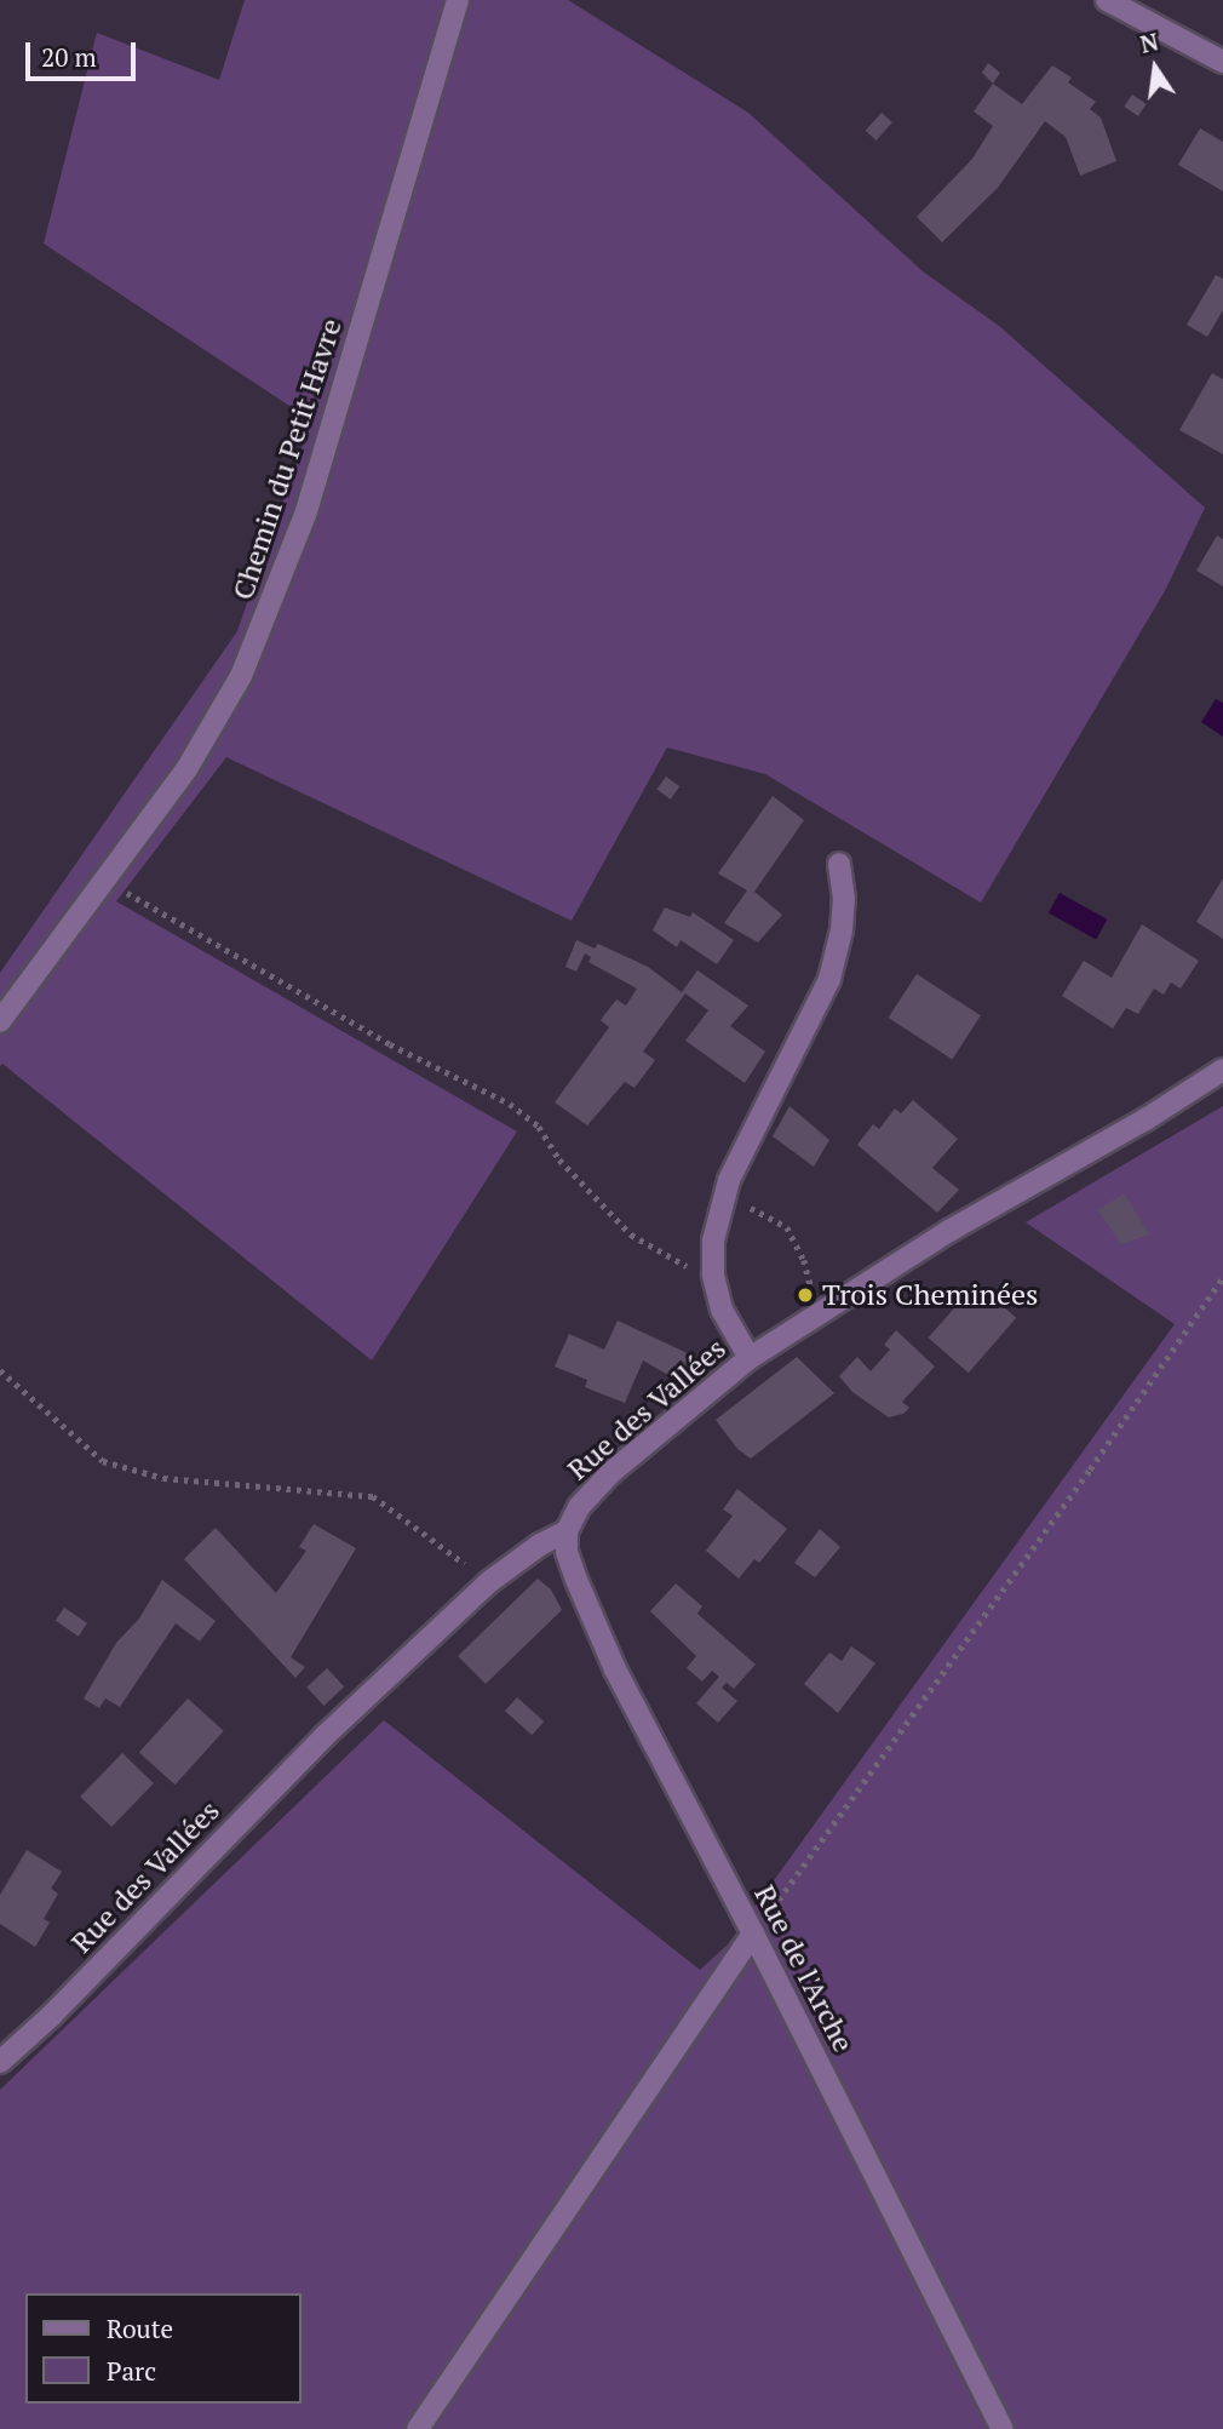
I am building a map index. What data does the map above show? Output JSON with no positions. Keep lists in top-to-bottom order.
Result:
{
  "streets": {
    "street": ["Chemin du Petit Havre", "Rue des Vallées", "Rue de l'Arche"]
  },
  "crossings": [
    ["Rue des Vallées", "Rue de l'Arche"]
  ],
  "places": ["Trois Cheminées"],
  "legend": ["Route", "Parc"],
  "scale_bar": "20 m",
  "north": "top"
}
